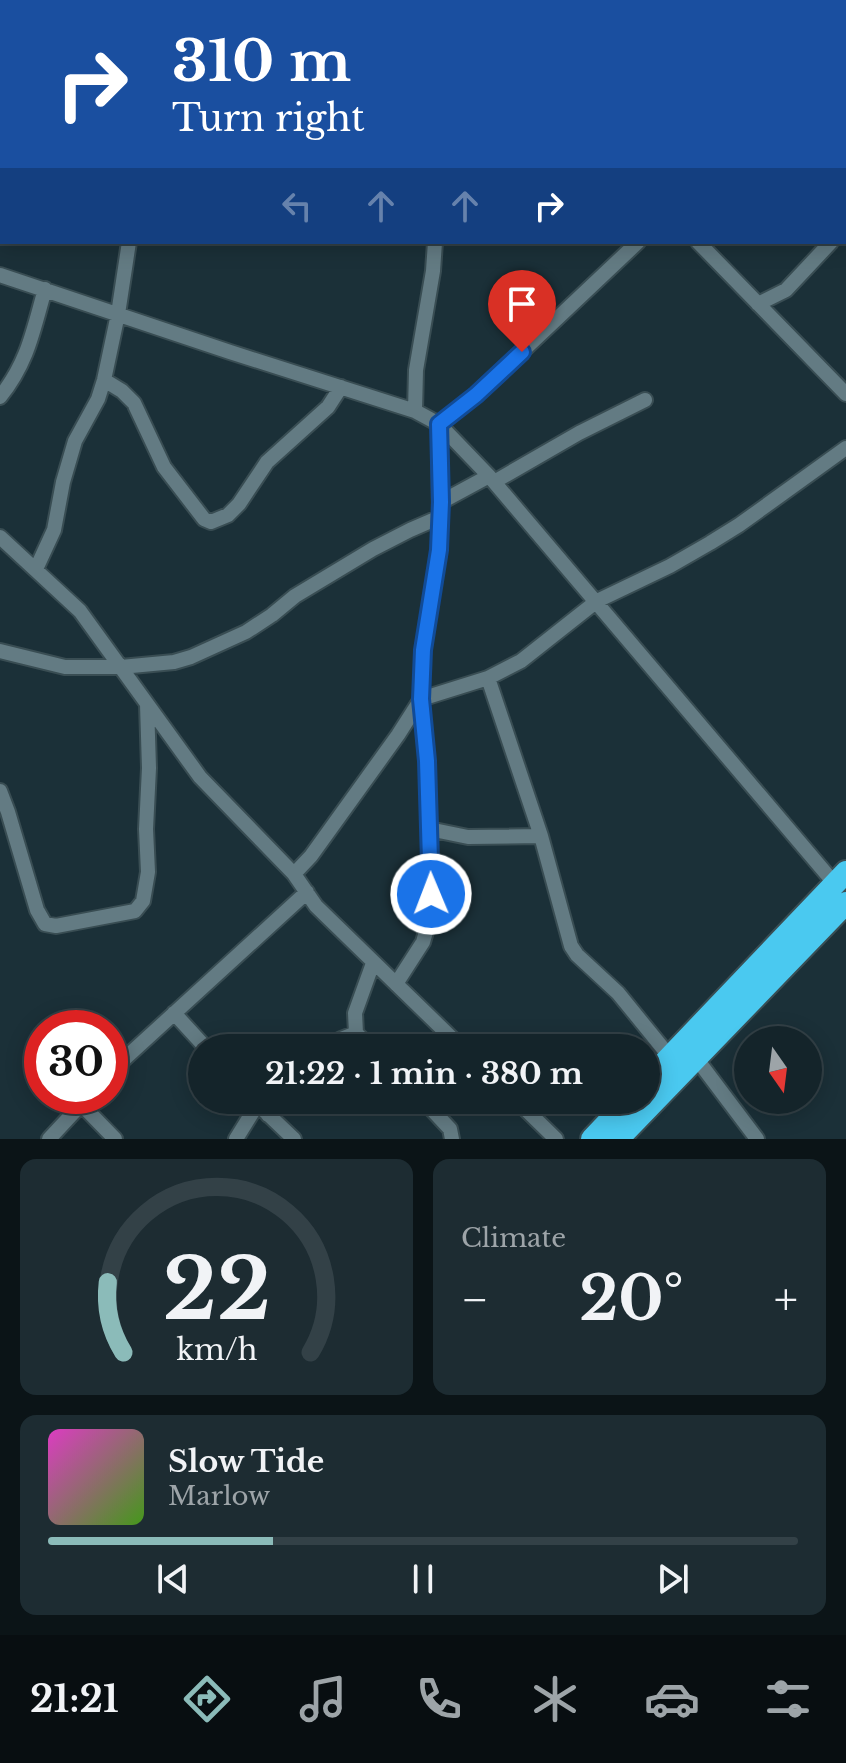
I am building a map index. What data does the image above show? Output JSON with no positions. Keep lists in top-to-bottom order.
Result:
{
  "north": "bottom",
  "page": {
    "turn": ["310 m", "Turn right"],
    "limit": "30",
    "trip": "21:22 · 1 min · 380 m",
    "tile": "Climate",
    "heat": ["−", "20°", "+"],
    "song": ["Slow Tide", "Marlow"],
    "tabs": "21:21",
    "gauge": ["22", "km/h"]
  }
}
